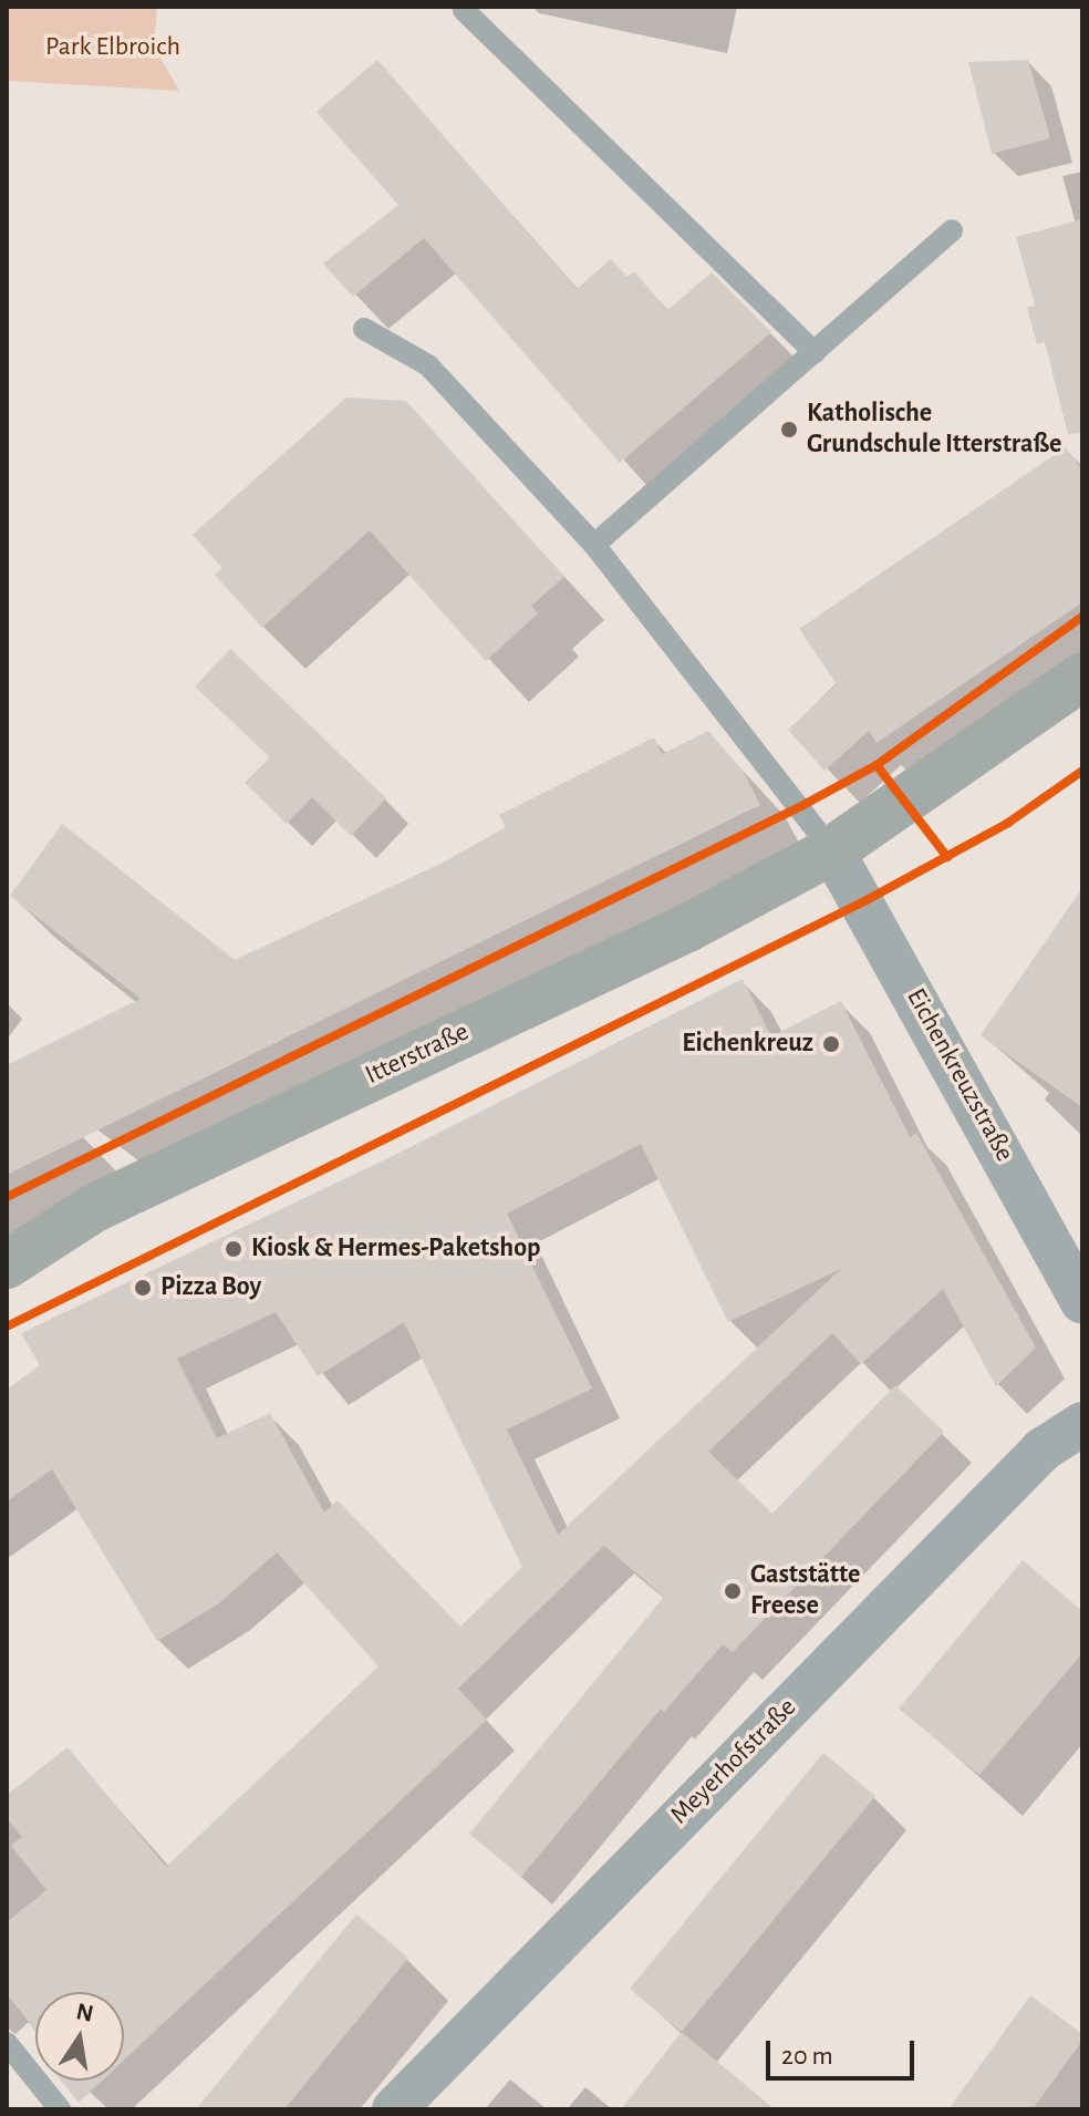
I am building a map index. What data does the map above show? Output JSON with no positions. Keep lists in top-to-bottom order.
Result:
{
  "streets": {
    "street": ["Itterstraße", "Eichenkreuzstraße", "Meyerhofstraße"]
  },
  "crossings": [
    ["Itterstraße", "Eichenkreuzstraße"]
  ],
  "parks": ["Park Elbroich"],
  "places": [
    "Katholische Grundschule Itterstraße",
    "Eichenkreuz",
    "Kiosk & Hermes-Paketshop",
    "Pizza Boy",
    "Gaststätte Freese"
  ],
  "scale_bar": "20 m",
  "north": "top"
}
